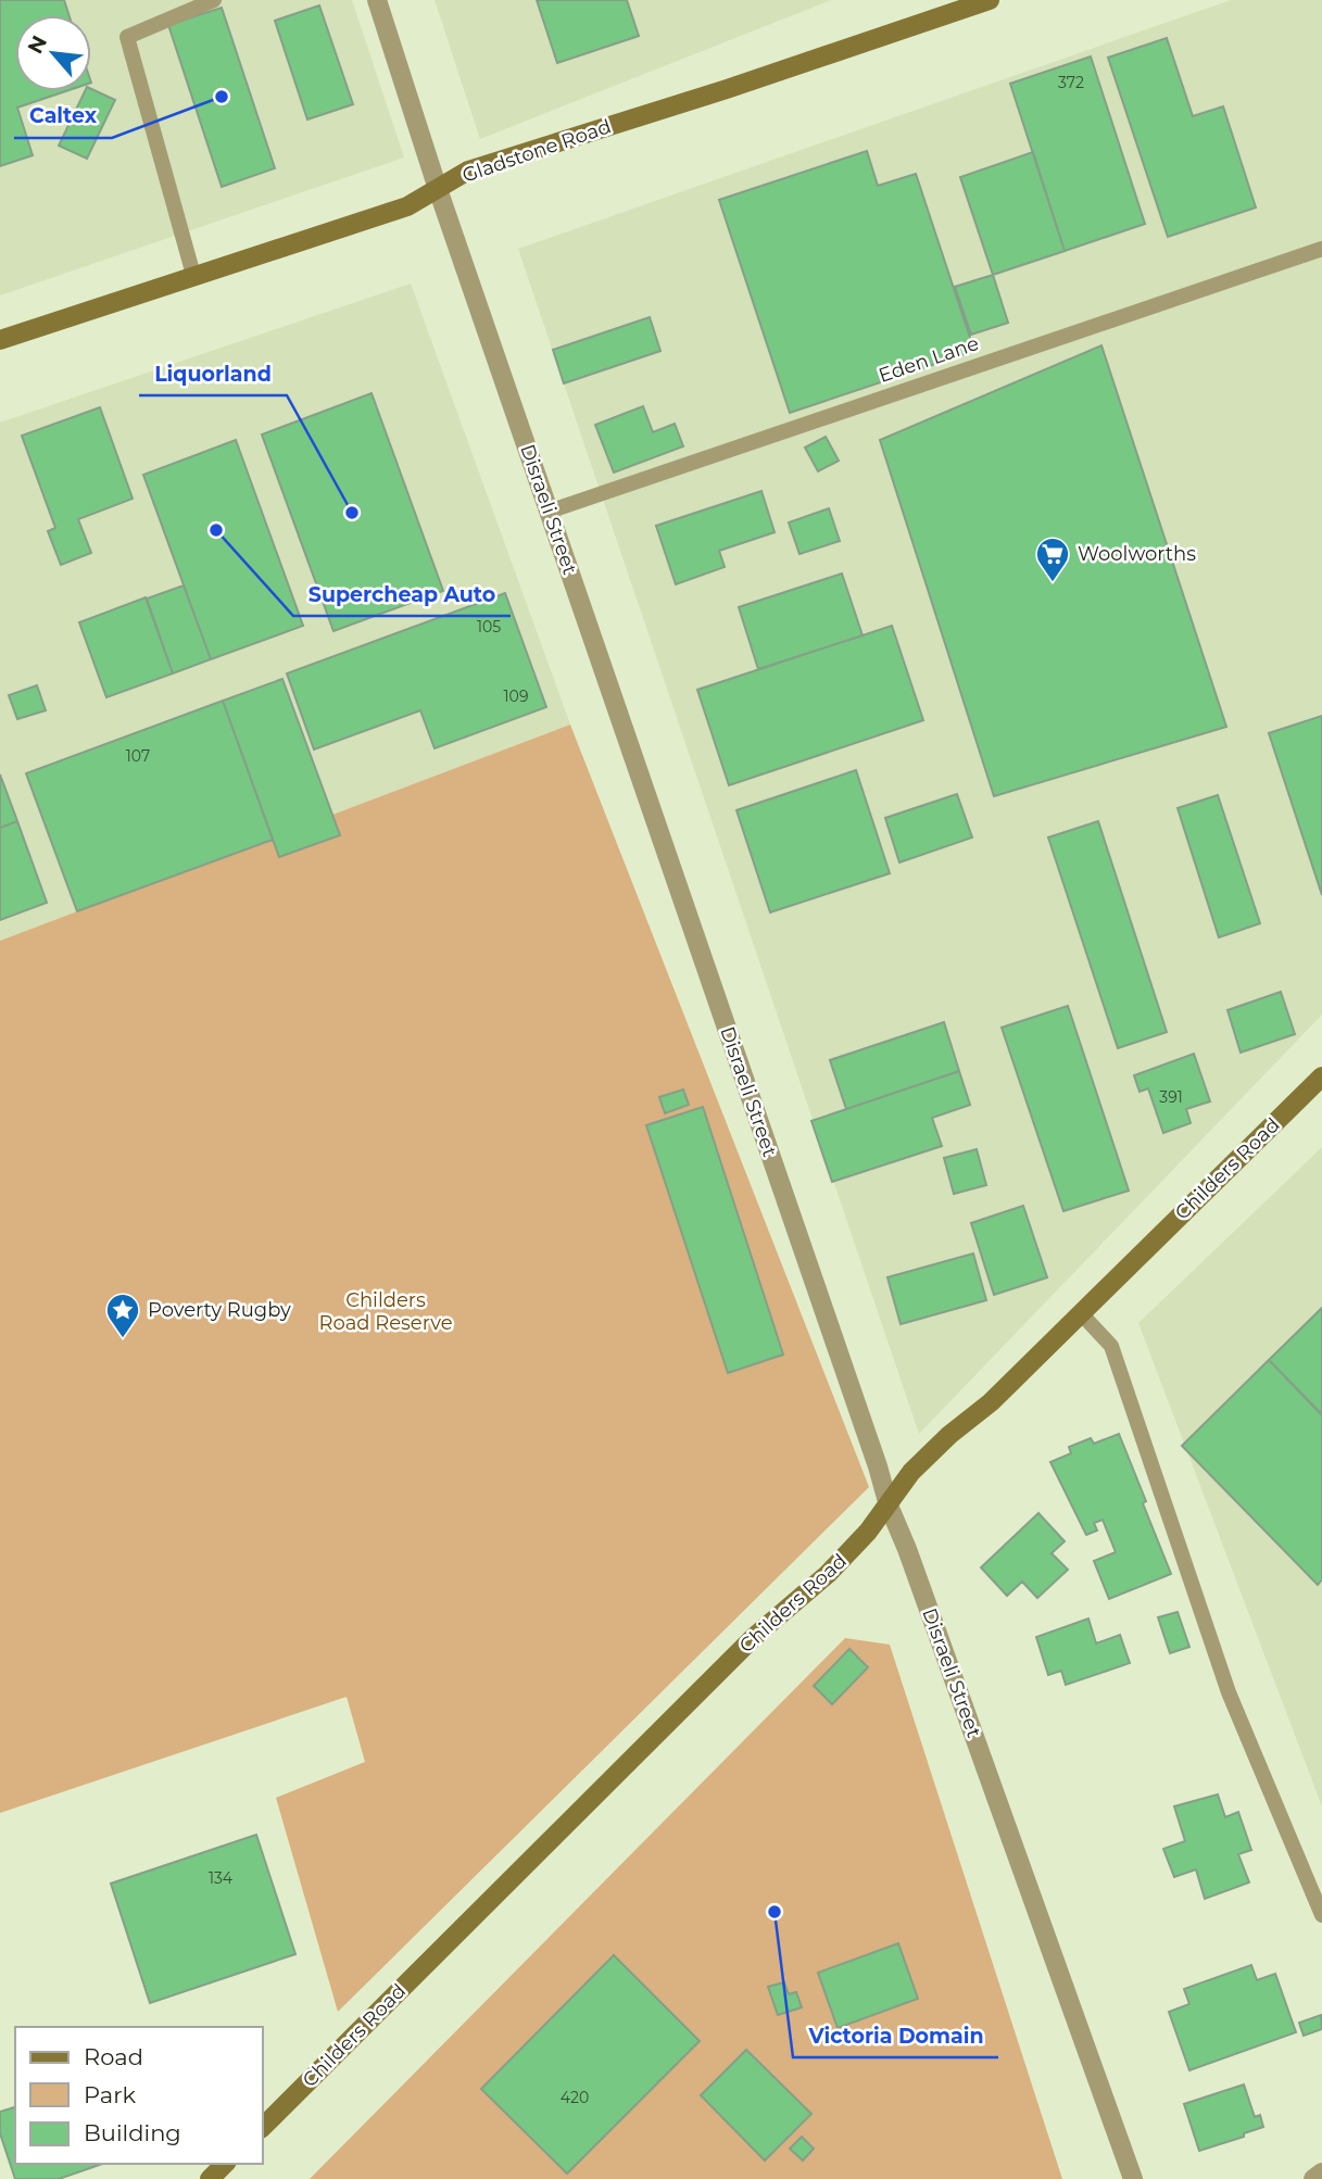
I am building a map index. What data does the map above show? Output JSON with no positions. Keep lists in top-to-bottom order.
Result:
{
  "streets": {
    "street": ["Gladstone Road", "Disraeli Street", "Childers Road"],
    "lane": ["Eden Lane"]
  },
  "crossings": [
    ["Gladstone Road", "Disraeli Street"],
    ["Eden Lane", "Disraeli Street"],
    ["Disraeli Street", "Childers Road"]
  ],
  "parks": ["Childers Road Reserve"],
  "places": {
    "other": [
      "Caltex",
      "Liquorland",
      "Supercheap Auto",
      "Victoria Domain"
    ],
    "supermarket": ["Woolworths"],
    "place": ["Poverty Rugby"]
  },
  "house_numbers": [
    "372",
    "105",
    "109",
    "107",
    "391",
    "134",
    "420"
  ],
  "legend": ["Road", "Park", "Building"],
  "north": "top left"
}
